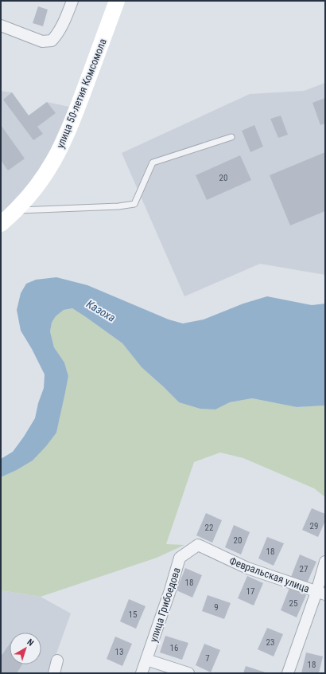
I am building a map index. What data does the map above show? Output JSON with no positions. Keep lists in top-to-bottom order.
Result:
{
  "streets": {
    "main road": ["улица 50-летия Комсомола"],
    "street": ["Февральская улица", "улица Грибоедова"]
  },
  "crossings": [
    ["Февральская улица", "улица Грибоедова"]
  ],
  "water": ["Казоха"],
  "house_numbers": [
    "20",
    "29",
    "22",
    "20",
    "18",
    "27",
    "18",
    "17",
    "25",
    "9",
    "15",
    "23",
    "16",
    "13",
    "7",
    "18"
  ],
  "north": "top right"
}
